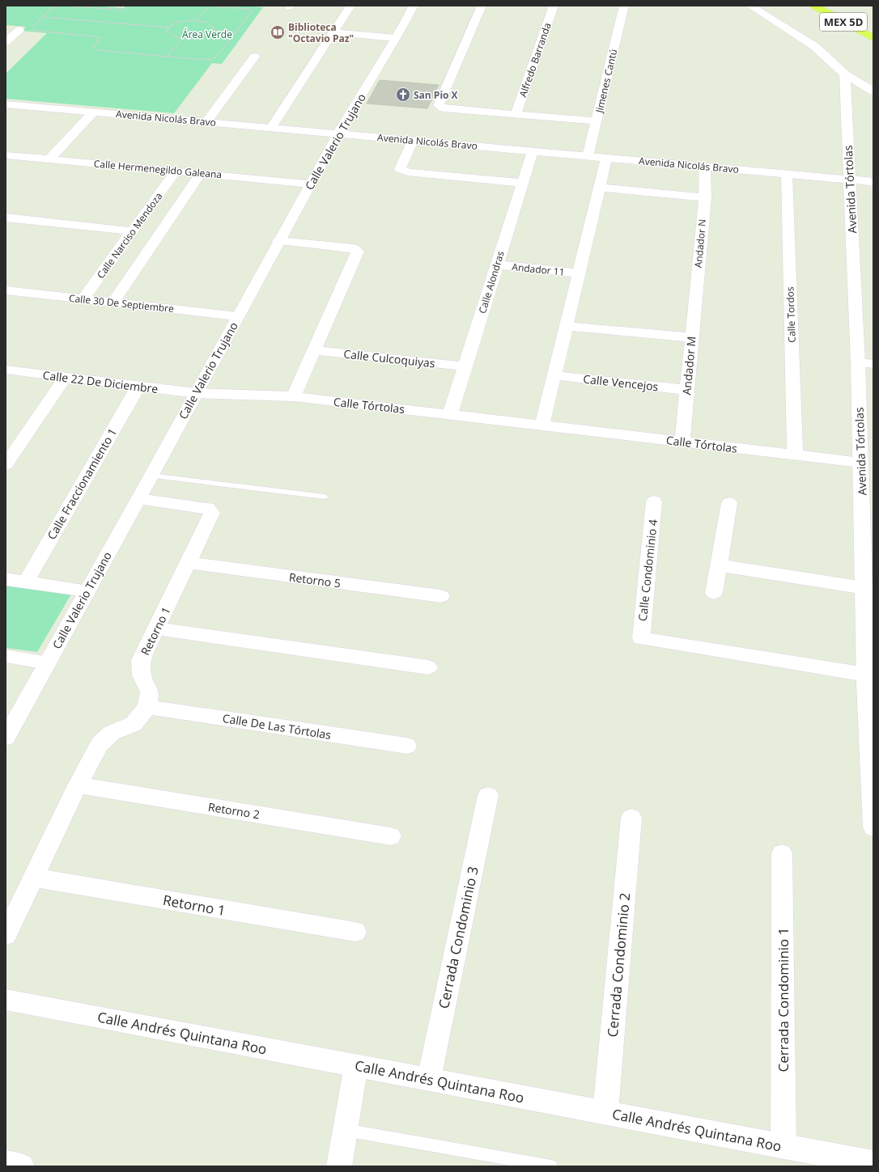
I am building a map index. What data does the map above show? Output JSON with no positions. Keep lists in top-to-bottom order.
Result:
{
  "streets": {
    "highway": ["MEX 5D"],
    "street": [
      "Alfredo Barranda",
      "Jimenes Cantú",
      "Avenida Nicolás Bravo",
      "Calle Valerio Trujano",
      "Calle Hermenegildo Galeana",
      "Avenida Tórtolas",
      "Calle Narciso Mendoza",
      "Andador N",
      "Andador 11",
      "Calle Alondras",
      "Calle 30 De Septiembre",
      "Calle Tordos",
      "Calle Culcoquiyas",
      "Andador M",
      "Calle 22 De Diciembre",
      "Calle Vencejos",
      "Calle Tórtolas",
      "Calle Fraccionamiento 1",
      "Calle Condominio 4",
      "Retorno 5",
      "Retorno 1",
      "Calle De Las Tórtolas",
      "Retorno 2",
      "Cerrada Condominio 3",
      "Cerrada Condominio 2",
      "Cerrada Condominio 1",
      "Calle Andrés Quintana Roo"
    ]
  },
  "crossings": [
    ["Jimenes Cantú", "Avenida Nicolás Bravo"],
    ["Avenida Nicolás Bravo", "Calle Valerio Trujano"],
    ["Avenida Nicolás Bravo", "Avenida Tórtolas"],
    ["Avenida Nicolás Bravo", "Calle Alondras"],
    ["Avenida Nicolás Bravo", "Calle Tordos"],
    ["Calle Valerio Trujano", "Calle Hermenegildo Galeana"],
    ["Calle Valerio Trujano", "Calle 30 De Septiembre"],
    ["Calle Valerio Trujano", "Calle 22 De Diciembre"],
    ["Calle Valerio Trujano", "Calle Tórtolas"],
    ["Calle Valerio Trujano", "Retorno 1"],
    ["Calle Hermenegildo Galeana", "Calle Narciso Mendoza"],
    ["Avenida Tórtolas", "Calle Tórtolas"],
    ["Avenida Tórtolas", "Calle Condominio 4"],
    ["Calle Narciso Mendoza", "Calle 30 De Septiembre"],
    ["Andador N", "Andador M"],
    ["Andador 11", "Calle Alondras"],
    ["Calle Alondras", "Calle Culcoquiyas"],
    ["Calle Alondras", "Calle Tórtolas"],
    ["Calle Tordos", "Calle Tórtolas"],
    ["Andador M", "Calle Vencejos"],
    ["Andador M", "Calle Tórtolas"],
    ["Calle 22 De Diciembre", "Calle Tórtolas"],
    ["Calle 22 De Diciembre", "Calle Fraccionamiento 1"],
    ["Retorno 5", "Retorno 1"],
    ["Retorno 1", "Calle De Las Tórtolas"],
    ["Cerrada Condominio 3", "Calle Andrés Quintana Roo"],
    ["Cerrada Condominio 2", "Calle Andrés Quintana Roo"],
    ["Cerrada Condominio 1", "Calle Andrés Quintana Roo"]
  ],
  "parks": ["Área Verde"],
  "places": {
    "library": ["Biblioteca \"Octavio Paz\""],
    "church": ["San Pio X"]
  }
}
